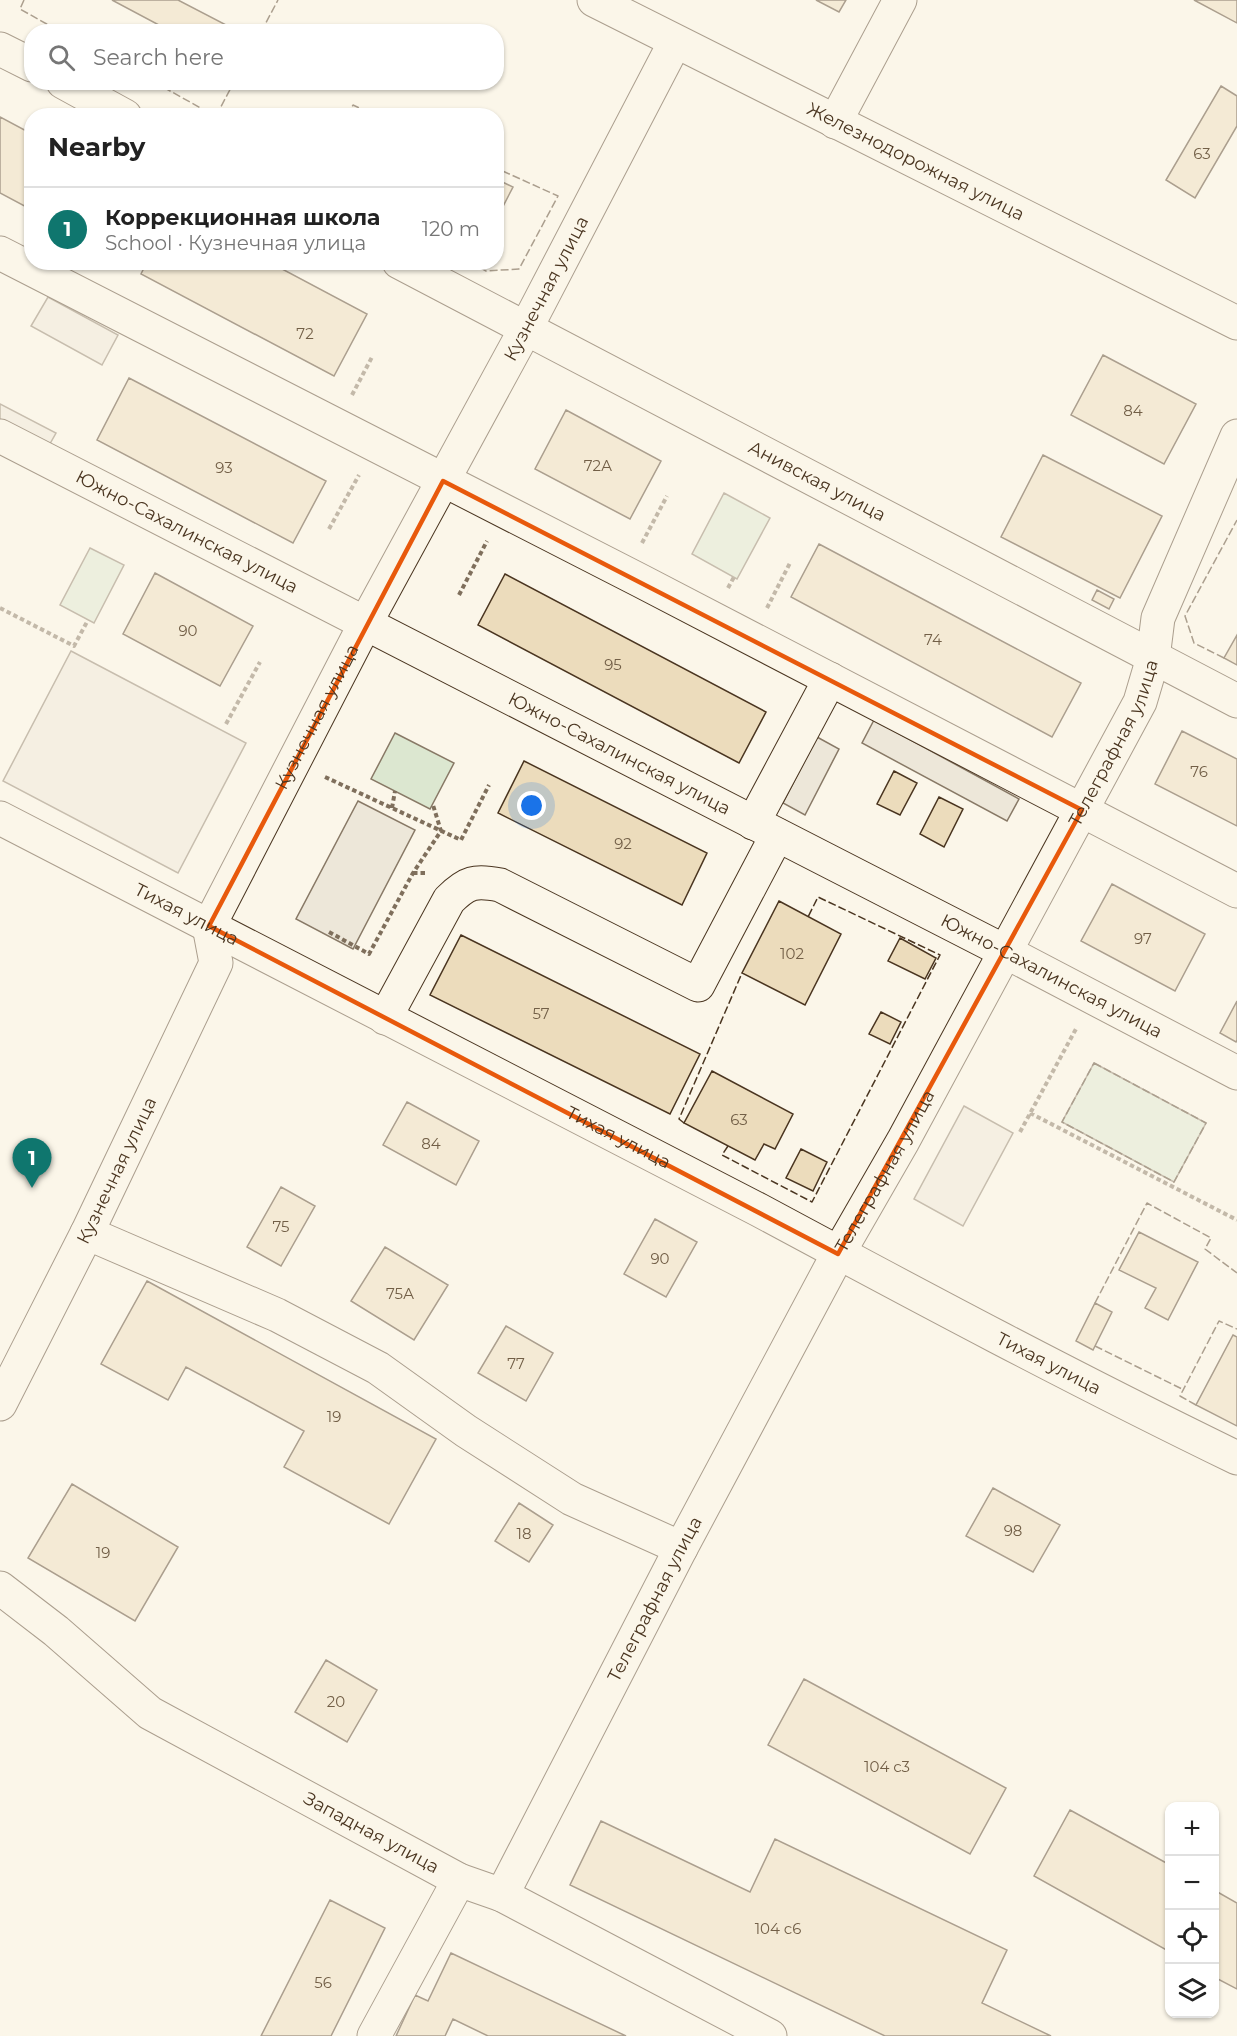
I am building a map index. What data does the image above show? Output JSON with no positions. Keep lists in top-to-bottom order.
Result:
{
  "streets": {
    "street": [
      "Железнодорожная улица",
      "Кузнечная улица",
      "Анивская улица",
      "Южно-Сахалинская улица",
      "Телеграфная улица",
      "Тихая улица",
      "Западная улица"
    ]
  },
  "crossings": [
    ["Железнодорожная улица", "Кузнечная улица"],
    ["Кузнечная улица", "Анивская улица"],
    ["Кузнечная улица", "Южно-Сахалинская улица"],
    ["Кузнечная улица", "Тихая улица"],
    ["Анивская улица", "Телеграфная улица"],
    ["Южно-Сахалинская улица", "Телеграфная улица"],
    ["Телеграфная улица", "Тихая улица"],
    ["Телеграфная улица", "Западная улица"]
  ],
  "house_numbers": [
    "63",
    "72",
    "84",
    "72А",
    "93",
    "90",
    "74",
    "95",
    "76",
    "92",
    "97",
    "102",
    "57",
    "63",
    "84",
    "75",
    "90",
    "75А",
    "77",
    "19",
    "98",
    "18",
    "19",
    "20",
    "104 с3",
    "104 с6",
    "56"
  ],
  "page": {
    "search": "Search here",
    "heading": "Nearby",
    "list": [
      {
        "mark": "1",
        "name": "Коррекционная школа",
        "note": "School · Кузнечная улица",
        "value": "120 m"
      }
    ],
    "pins": "1",
    "map_buttons": ["+", "−"]
  }
}
